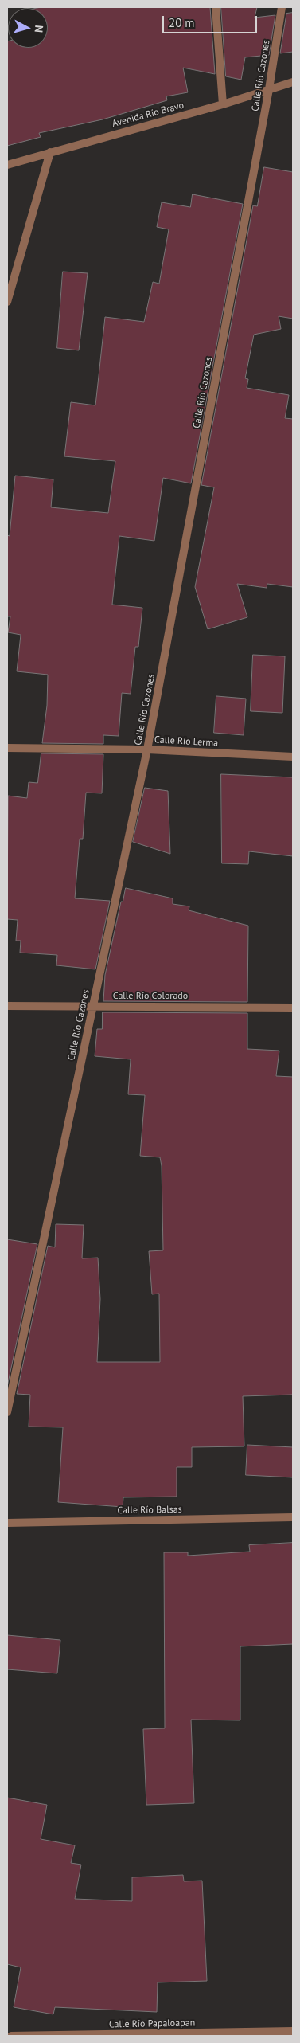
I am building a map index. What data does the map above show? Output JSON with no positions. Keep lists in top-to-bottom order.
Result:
{
  "streets": {
    "street": [
      "Calle Río Cazones",
      "Avenida Río Bravo",
      "Calle Río Lerma",
      "Calle Río Colorado",
      "Calle Río Balsas",
      "Calle Río Papaloapan"
    ]
  },
  "crossings": [
    ["Calle Río Cazones", "Avenida Río Bravo"],
    ["Calle Río Cazones", "Calle Río Lerma"],
    ["Calle Río Cazones", "Calle Río Colorado"]
  ],
  "scale_bar": "20 m",
  "north": "right"
}
